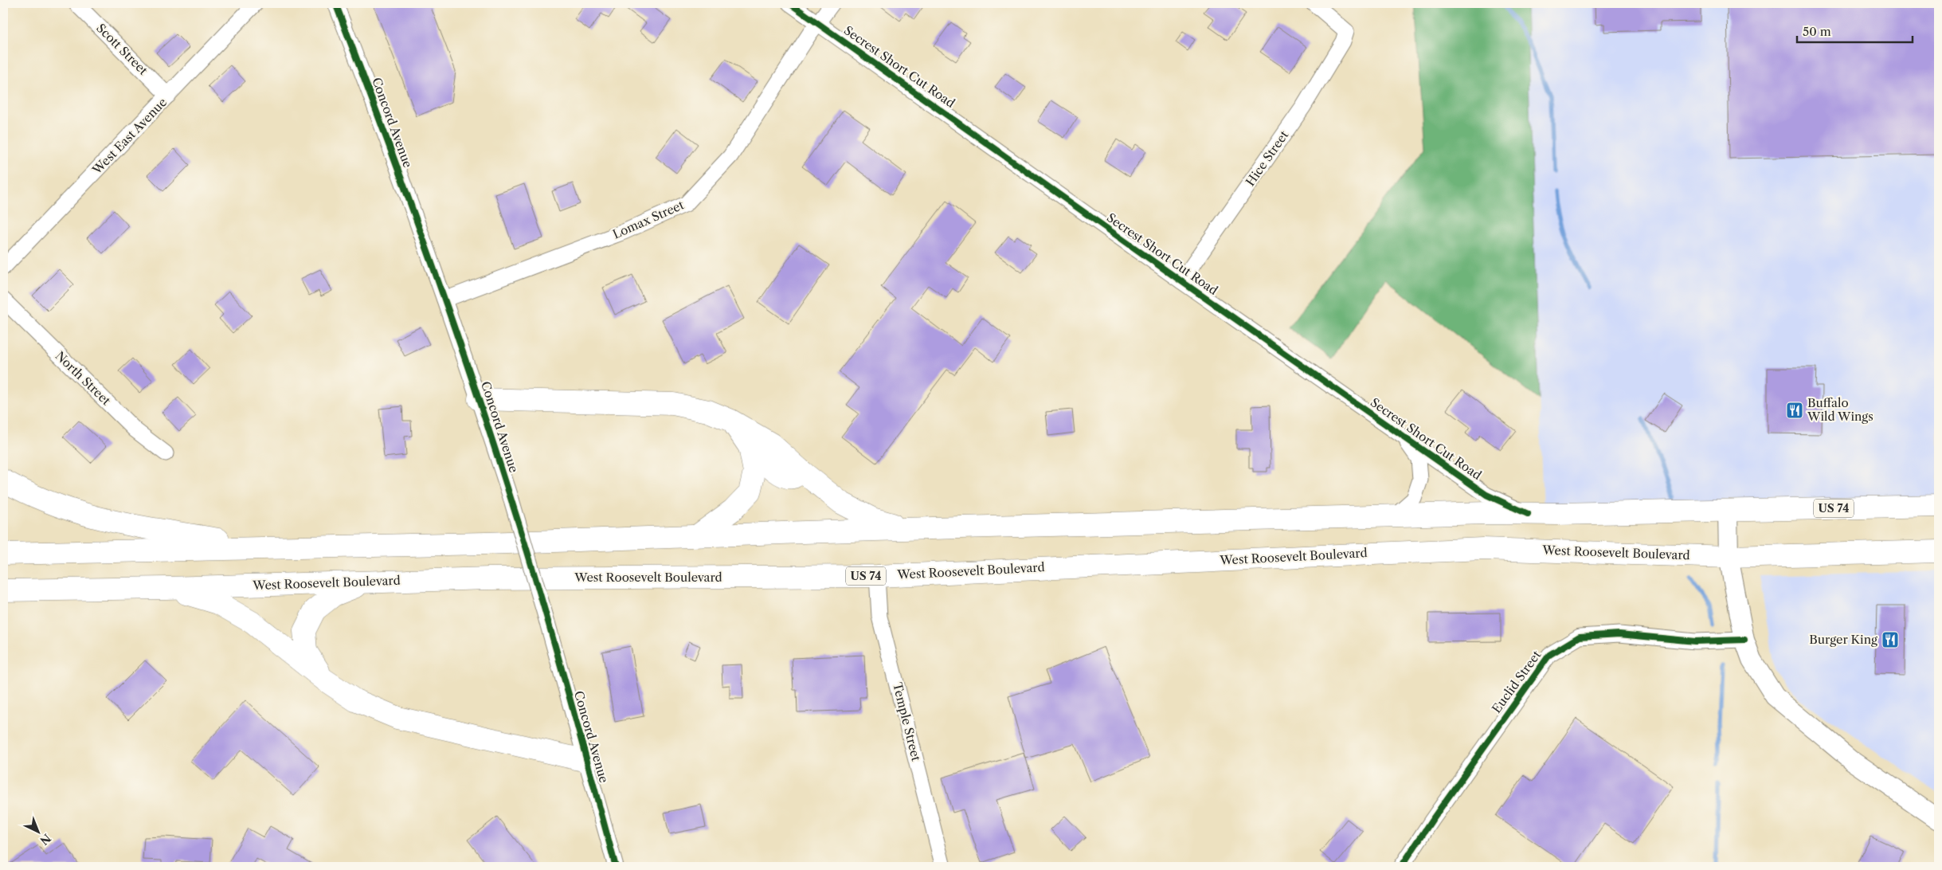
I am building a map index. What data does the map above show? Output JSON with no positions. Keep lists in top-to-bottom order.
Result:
{
  "streets": {
    "highway": ["US 74", "West Roosevelt Boulevard"],
    "street": [
      "Scott Street",
      "Secrest Short Cut Road",
      "Concord Avenue",
      "West East Avenue",
      "Hice Street",
      "Lomax Street",
      "North Street",
      "Euclid Street",
      "Temple Street"
    ]
  },
  "crossings": [
    ["Scott Street", "West East Avenue"],
    ["Secrest Short Cut Road", "Hice Street"],
    ["Secrest Short Cut Road", "Lomax Street"],
    ["Secrest Short Cut Road", "US 74"],
    ["Concord Avenue", "Lomax Street"],
    ["West Roosevelt Boulevard", "Temple Street"]
  ],
  "places": {
    "restaurant": ["Buffalo Wild Wings", "Burger King"]
  },
  "scale_bar": "50 m",
  "north": "bottom right"
}
